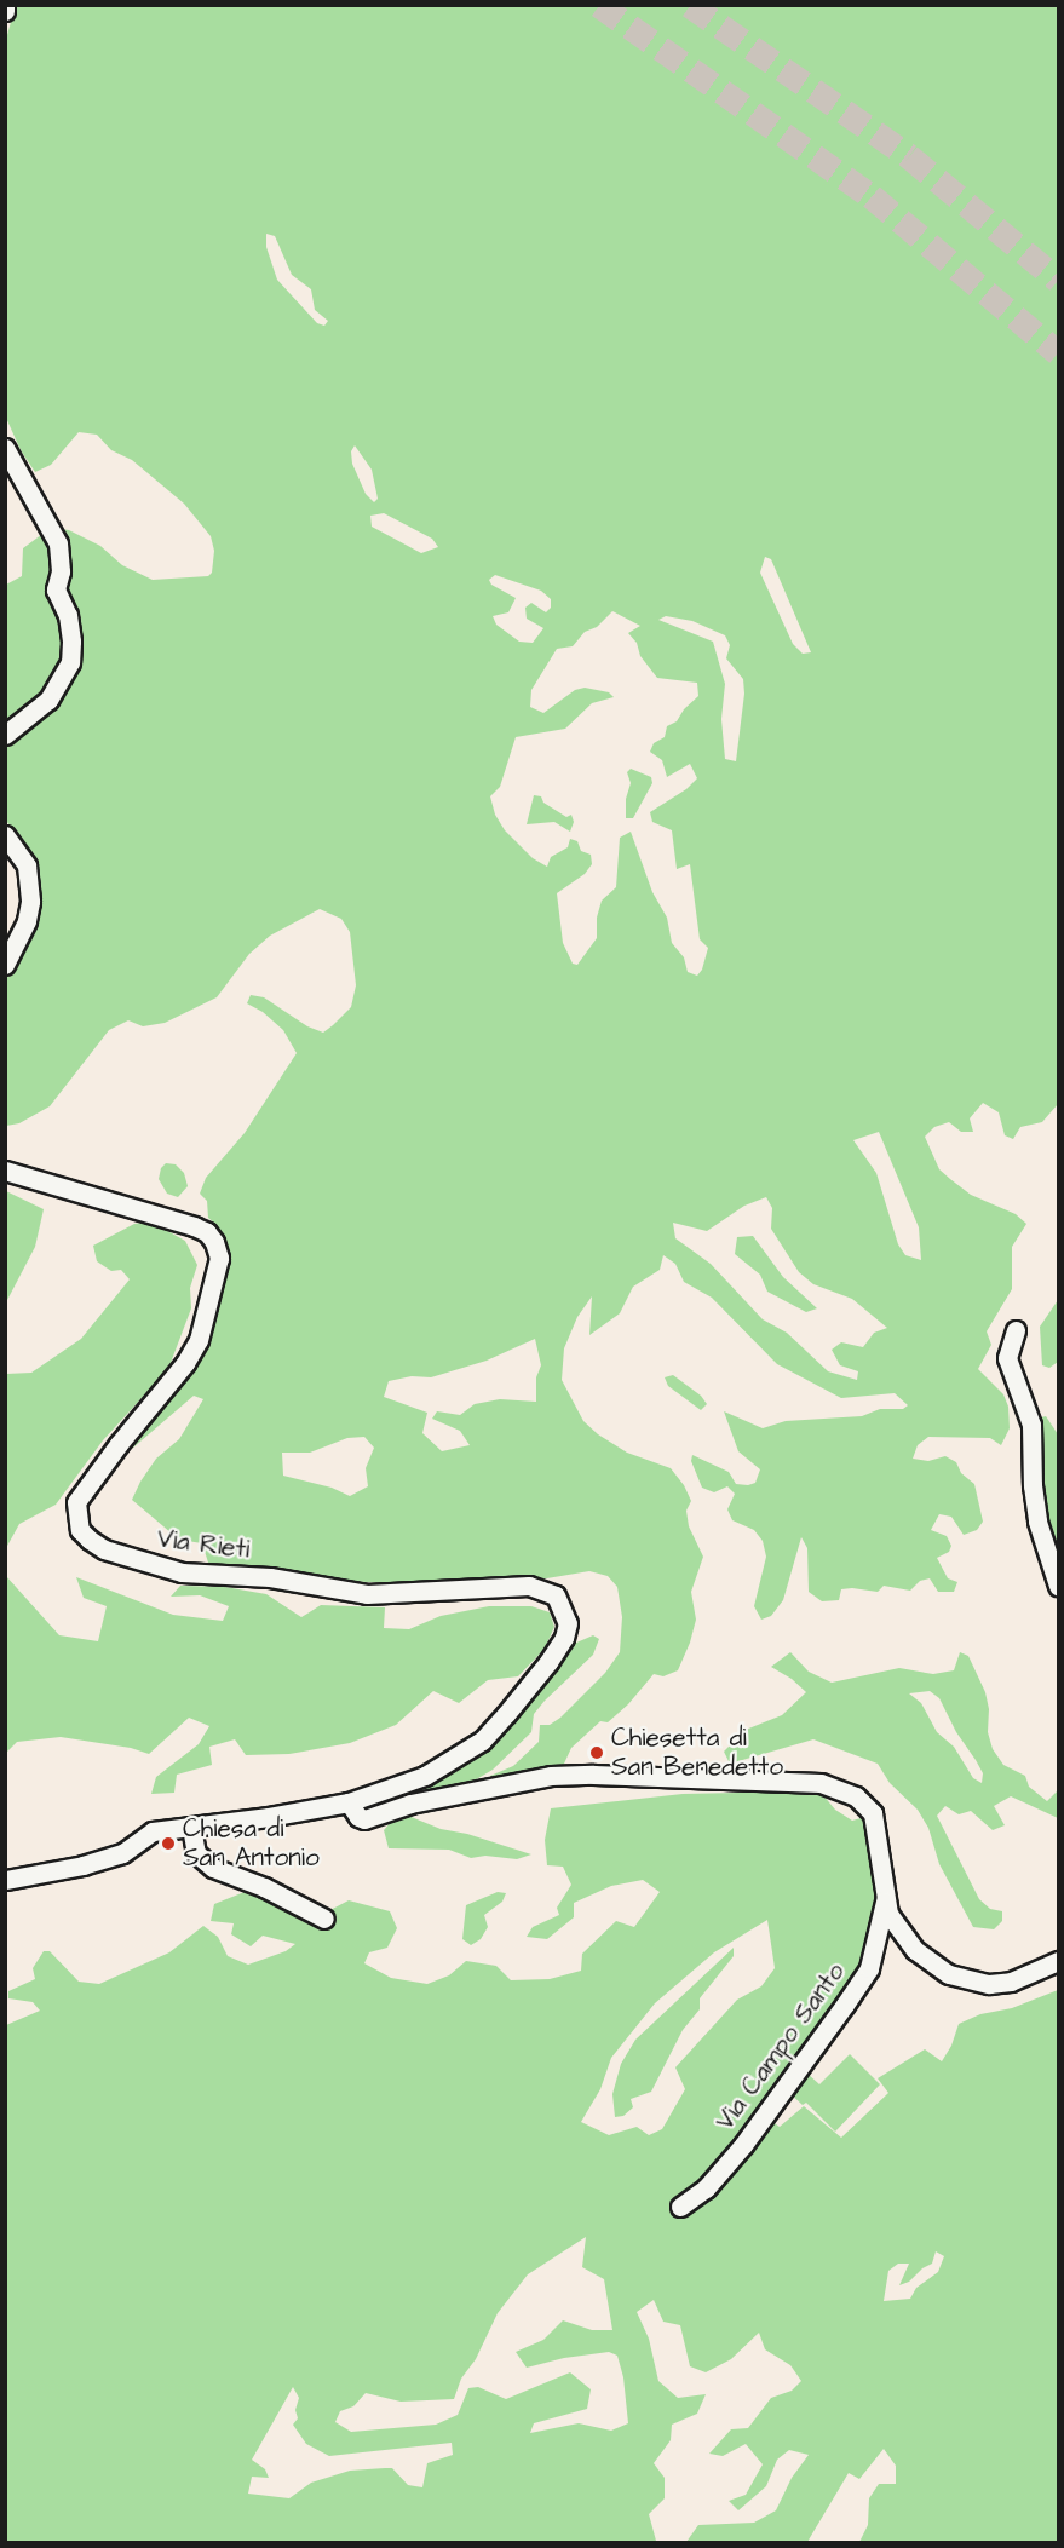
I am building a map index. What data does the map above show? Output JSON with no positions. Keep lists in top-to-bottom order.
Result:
{
  "streets": {
    "street": ["Via Rieti", "Via Campo Santo"]
  },
  "places": ["Chiesetta di San Benedetto", "Chiesa di San Antonio"]
}
